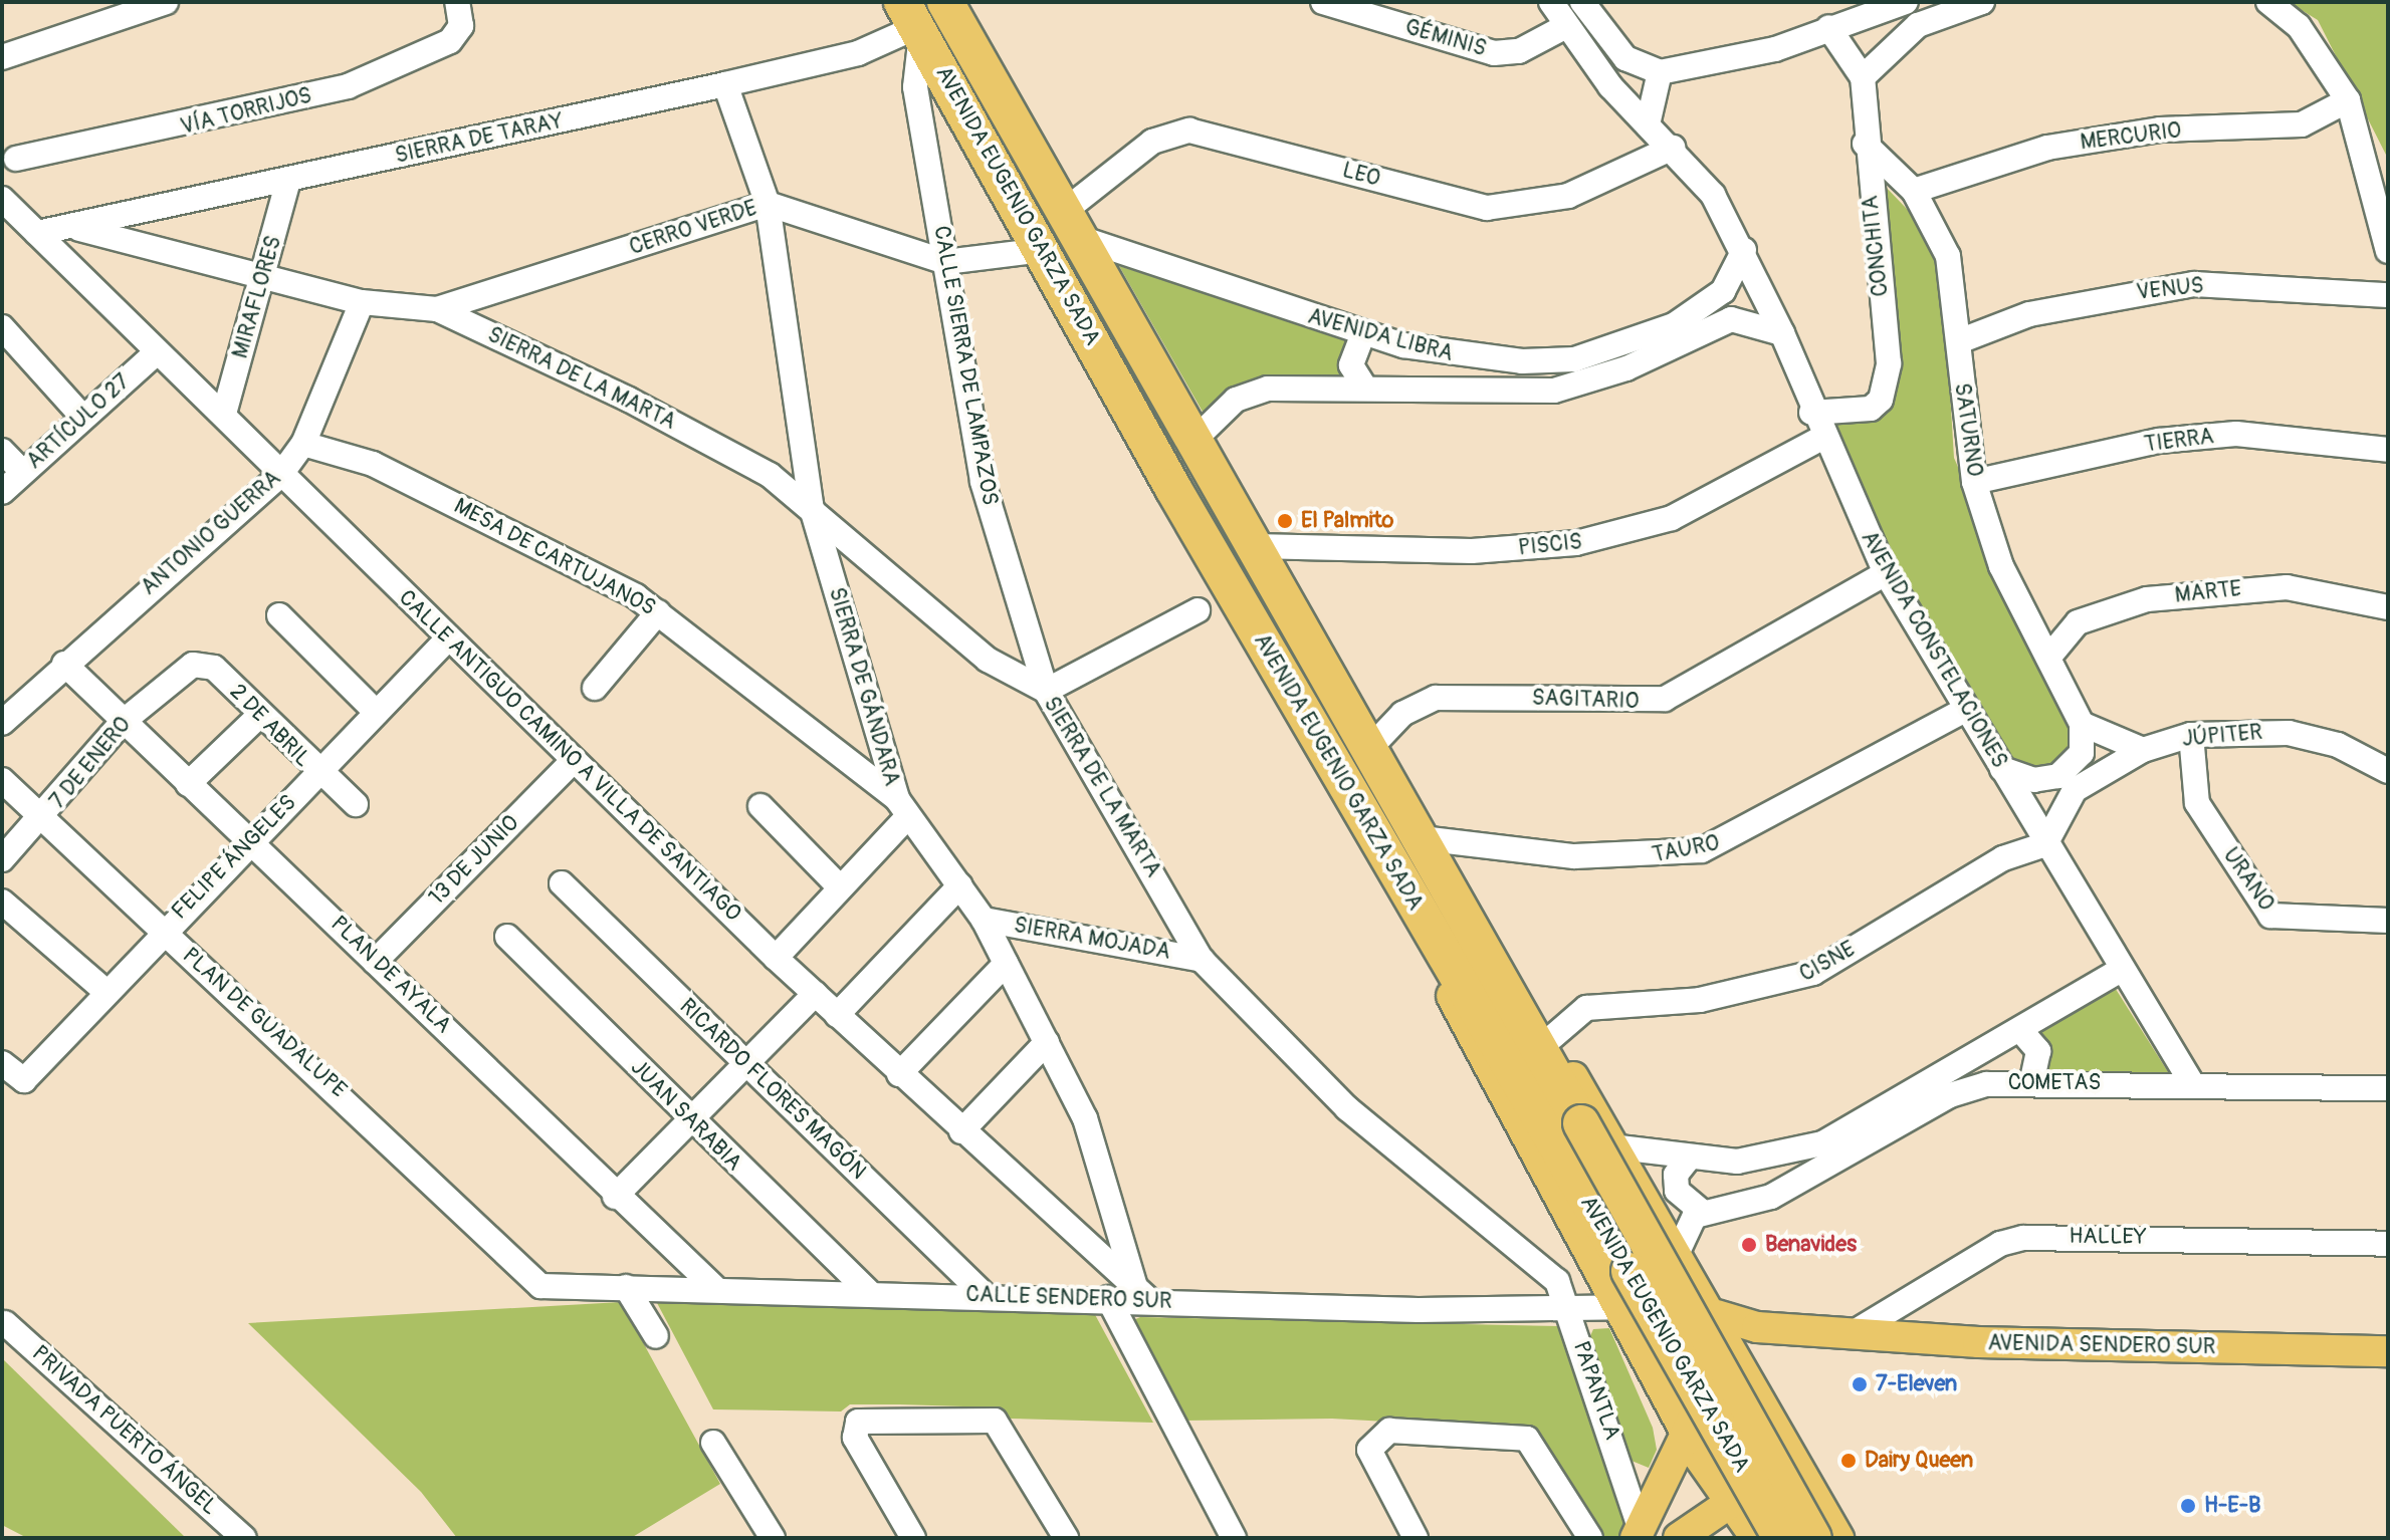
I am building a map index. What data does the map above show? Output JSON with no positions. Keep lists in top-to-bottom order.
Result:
{
  "streets": {
    "highway": ["AVENIDA EUGENIO GARZA SADA"],
    "main road": ["AVENIDA SENDERO SUR"],
    "street": [
      "GÉMINIS",
      "VÍA TORRIJOS",
      "MERCURIO",
      "SIERRA DE TARAY",
      "LEO",
      "CERRO VERDE",
      "CONCHITA",
      "VENUS",
      "MIRAFLORES",
      "AVENIDA LIBRA",
      "CALLE SIERRA DE LAMPAZOS",
      "SIERRA DE LA MARTA",
      "ARTÍCULO 27",
      "SATURNO",
      "TIERRA",
      "ANTONIO GUERRA",
      "PISCIS",
      "MESA DE CARTUJANOS",
      "MARTE",
      "AVENIDA CONSTELACIONES",
      "SIERRA DE GÁNDARA",
      "SAGITARIO",
      "2 DE ABRIL",
      "JÚPITER",
      "CALLE ANTIGUO CAMINO A VILLA DE SANTIAGO",
      "7 DE ENERO",
      "TAURO",
      "FELIPE ÁNGELES",
      "13 DE JUNIO",
      "URANO",
      "SIERRA MOJADA",
      "CISNE",
      "PLAN DE AYALA",
      "PLAN DE GUADALUPE",
      "COMETAS",
      "RICARDO FLORES MAGÓN",
      "JUAN SARABIA",
      "HALLEY",
      "CALLE SENDERO SUR",
      "PAPANTLA",
      "PRIVADA PUERTO ÁNGEL"
    ]
  },
  "crossings": [
    ["GÉMINIS", "AVENIDA CONSTELACIONES"],
    ["MERCURIO", "SATURNO"],
    ["SIERRA DE TARAY", "AVENIDA EUGENIO GARZA SADA"],
    ["SIERRA DE TARAY", "CERRO VERDE"],
    ["SIERRA DE TARAY", "MIRAFLORES"],
    ["SIERRA DE TARAY", "CALLE SIERRA DE LAMPAZOS"],
    ["SIERRA DE TARAY", "SIERRA DE GÁNDARA"],
    ["SIERRA DE TARAY", "CALLE ANTIGUO CAMINO A VILLA DE SANTIAGO"],
    ["LEO", "AVENIDA EUGENIO GARZA SADA"],
    ["LEO", "AVENIDA LIBRA"],
    ["LEO", "AVENIDA CONSTELACIONES"],
    ["AVENIDA EUGENIO GARZA SADA", "CERRO VERDE"],
    ["AVENIDA EUGENIO GARZA SADA", "AVENIDA LIBRA"],
    ["AVENIDA EUGENIO GARZA SADA", "CALLE SIERRA DE LAMPAZOS"],
    ["AVENIDA EUGENIO GARZA SADA", "PISCIS"],
    ["AVENIDA EUGENIO GARZA SADA", "SAGITARIO"],
    ["AVENIDA EUGENIO GARZA SADA", "TAURO"],
    ["CERRO VERDE", "MIRAFLORES"],
    ["CERRO VERDE", "CALLE SIERRA DE LAMPAZOS"],
    ["CERRO VERDE", "SIERRA DE LA MARTA"],
    ["CERRO VERDE", "ANTONIO GUERRA"],
    ["CERRO VERDE", "SIERRA DE GÁNDARA"],
    ["CONCHITA", "SATURNO"],
    ["CONCHITA", "AVENIDA CONSTELACIONES"],
    ["VENUS", "SATURNO"],
    ["MIRAFLORES", "CALLE ANTIGUO CAMINO A VILLA DE SANTIAGO"],
    ["AVENIDA LIBRA", "AVENIDA CONSTELACIONES"],
    ["CALLE SIERRA DE LAMPAZOS", "SIERRA DE LA MARTA"],
    ["SIERRA DE LA MARTA", "SIERRA DE GÁNDARA"],
    ["SIERRA DE LA MARTA", "SIERRA MOJADA"],
    ["SIERRA DE LA MARTA", "CALLE SENDERO SUR"],
    ["SIERRA DE LA MARTA", "PAPANTLA"],
    ["ARTÍCULO 27", "CALLE ANTIGUO CAMINO A VILLA DE SANTIAGO"],
    ["SATURNO", "TIERRA"],
    ["SATURNO", "MARTE"],
    ["ANTONIO GUERRA", "MESA DE CARTUJANOS"],
    ["ANTONIO GUERRA", "CALLE ANTIGUO CAMINO A VILLA DE SANTIAGO"],
    ["ANTONIO GUERRA", "PLAN DE AYALA"],
    ["PISCIS", "AVENIDA CONSTELACIONES"],
    ["MESA DE CARTUJANOS", "SIERRA DE GÁNDARA"],
    ["AVENIDA CONSTELACIONES", "SAGITARIO"],
    ["AVENIDA CONSTELACIONES", "JÚPITER"],
    ["AVENIDA CONSTELACIONES", "TAURO"],
    ["AVENIDA CONSTELACIONES", "CISNE"],
    ["AVENIDA CONSTELACIONES", "COMETAS"],
    ["SIERRA DE GÁNDARA", "CALLE ANTIGUO CAMINO A VILLA DE SANTIAGO"],
    ["SIERRA DE GÁNDARA", "SIERRA MOJADA"],
    ["SIERRA DE GÁNDARA", "CALLE SENDERO SUR"],
    ["2 DE ABRIL", "7 DE ENERO"],
    ["2 DE ABRIL", "FELIPE ÁNGELES"],
    ["JÚPITER", "URANO"],
    ["JÚPITER", "CISNE"],
    ["CALLE ANTIGUO CAMINO A VILLA DE SANTIAGO", "FELIPE ÁNGELES"],
    ["CALLE ANTIGUO CAMINO A VILLA DE SANTIAGO", "13 DE JUNIO"],
    ["CALLE ANTIGUO CAMINO A VILLA DE SANTIAGO", "CALLE SENDERO SUR"],
    ["7 DE ENERO", "PLAN DE AYALA"],
    ["7 DE ENERO", "PLAN DE GUADALUPE"],
    ["FELIPE ÁNGELES", "PLAN DE AYALA"],
    ["FELIPE ÁNGELES", "PLAN DE GUADALUPE"],
    ["13 DE JUNIO", "PLAN DE AYALA"],
    ["PLAN DE AYALA", "CALLE SENDERO SUR"],
    ["PLAN DE GUADALUPE", "CALLE SENDERO SUR"],
    ["RICARDO FLORES MAGÓN", "CALLE SENDERO SUR"],
    ["JUAN SARABIA", "CALLE SENDERO SUR"],
    ["HALLEY", "AVENIDA SENDERO SUR"],
    ["CALLE SENDERO SUR", "PAPANTLA"]
  ],
  "places": [
    "El Palmito",
    "Benavides",
    "7-Eleven",
    "Dairy Queen",
    "H-E-B"
  ]
}
